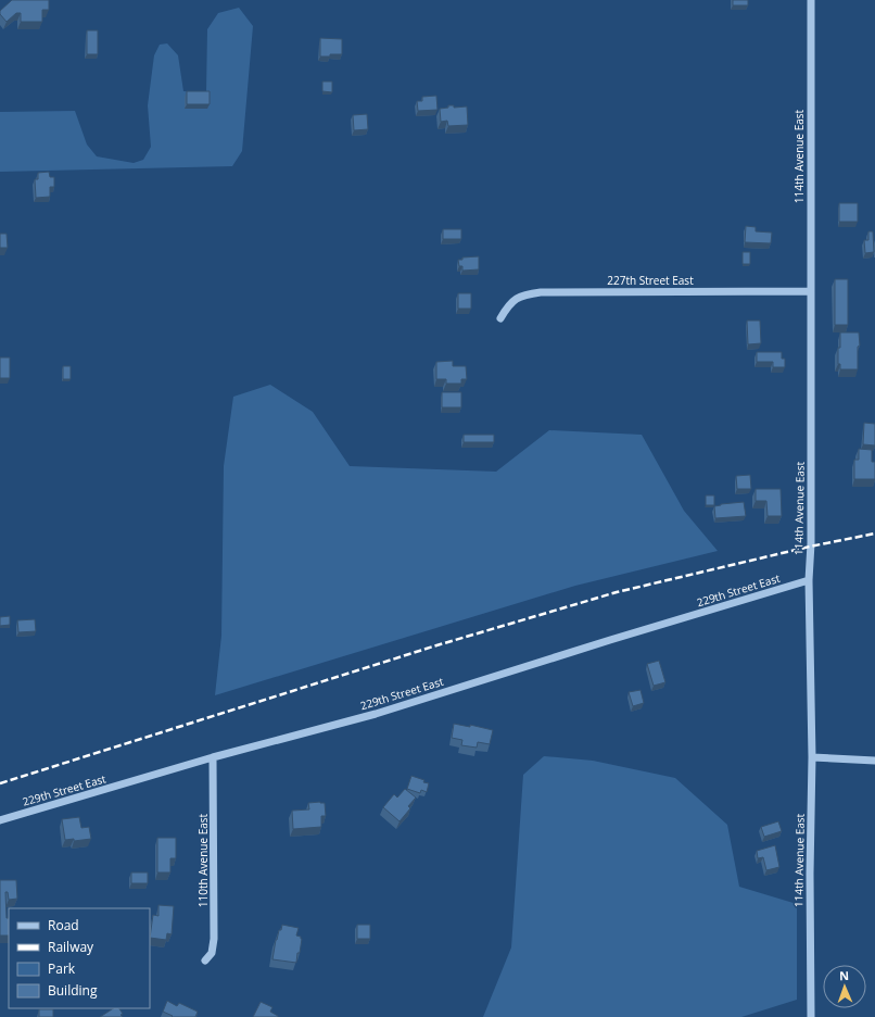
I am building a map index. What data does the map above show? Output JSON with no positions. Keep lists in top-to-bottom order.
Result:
{
  "streets": {
    "street": [
      "114th Avenue East",
      "227th Street East",
      "229th Street East",
      "110th Avenue East"
    ]
  },
  "crossings": [
    ["114th Avenue East", "227th Street East"],
    ["114th Avenue East", "229th Street East"],
    ["229th Street East", "110th Avenue East"]
  ],
  "legend": [
    "Road",
    "Railway",
    "Park",
    "Building"
  ],
  "north": "top"
}
